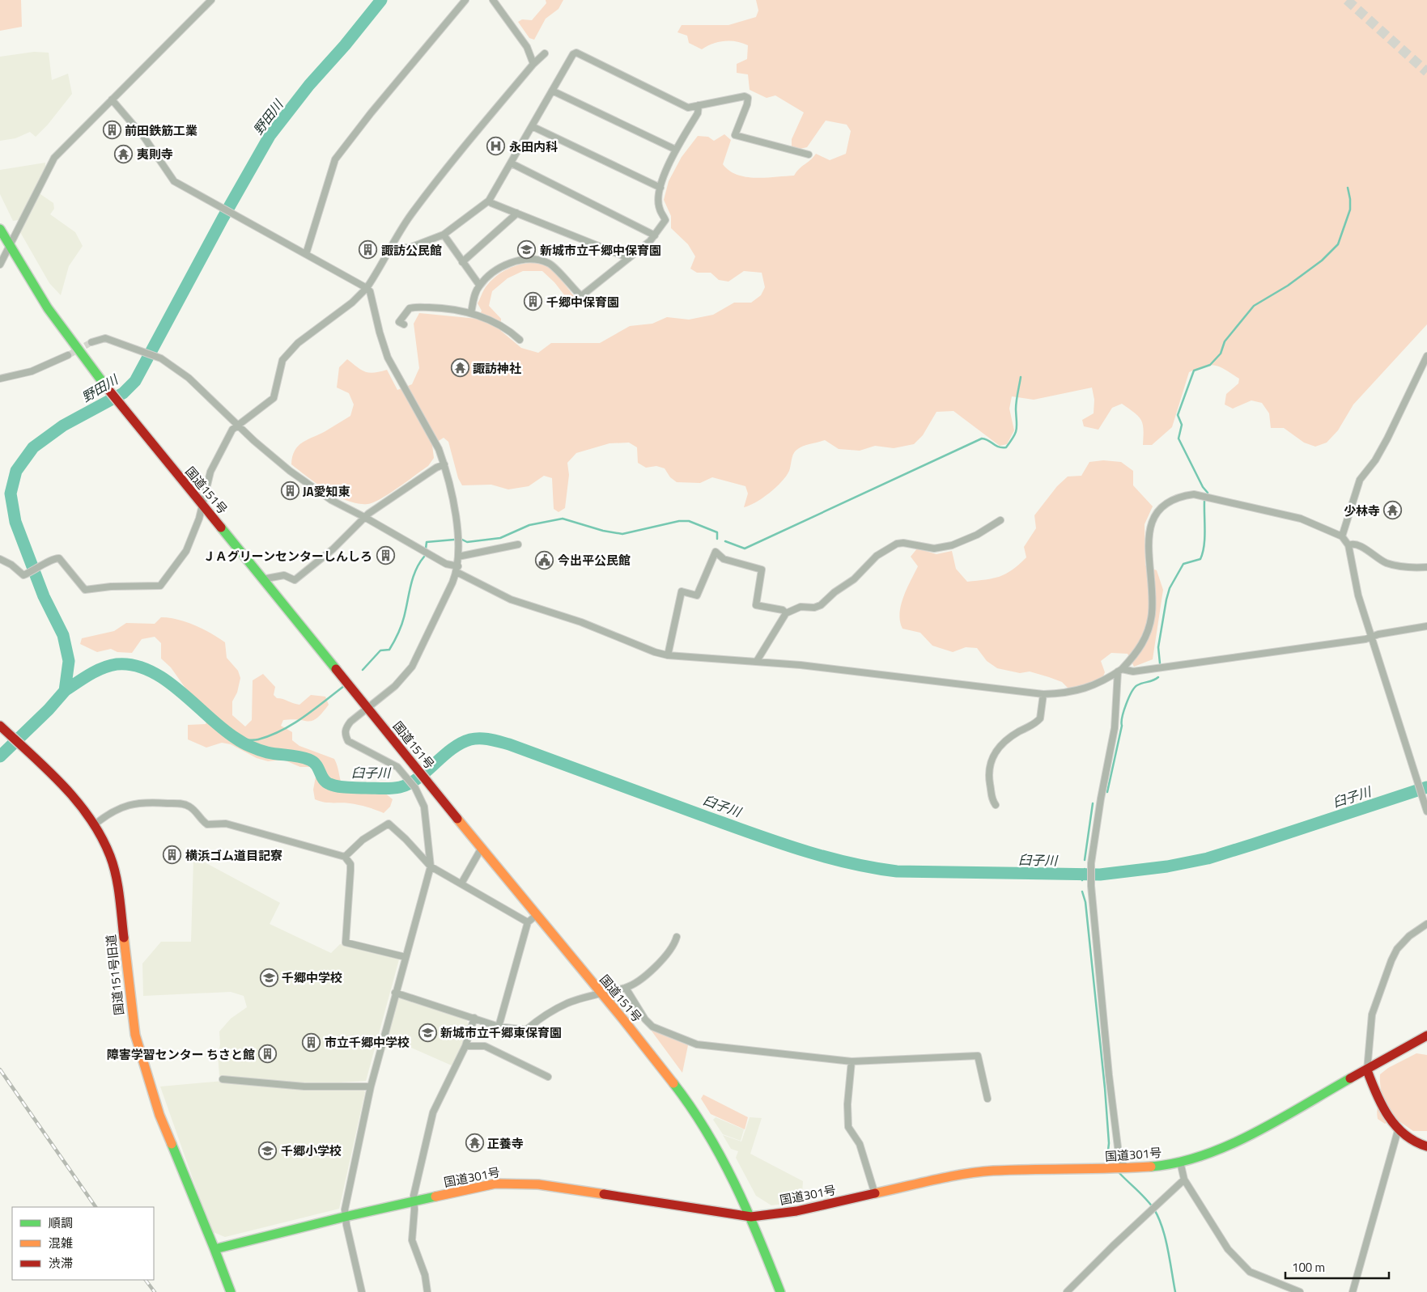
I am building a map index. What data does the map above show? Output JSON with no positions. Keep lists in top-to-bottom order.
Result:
{
  "streets": {
    "main road": ["国道151号", "国道151号旧道", "国道301号"]
  },
  "crossings": [
    ["国道151号", "国道301号"],
    ["国道151号旧道", "国道301号"]
  ],
  "water": ["野田川", "臼子川"],
  "places": {
    "building": [
      "前田鉄筋工業",
      "諏訪公民館",
      "千郷中保育園",
      "JA愛知東",
      "ＪＡグリーンセンターしんしろ",
      "横浜ゴム道目記寮",
      "市立千郷中学校",
      "障害学習センター ちさと館"
    ],
    "hospital": ["永田内科"],
    "temple": [
      "夷則寺",
      "諏訪神社",
      "少林寺",
      "正養寺"
    ],
    "school or university": [
      "新城市立千郷中保育園",
      "千郷中学校",
      "新城市立千郷東保育園",
      "千郷小学校"
    ],
    "public building": ["今出平公民館"]
  },
  "legend": ["順調", "混雑", "渋滞"],
  "scale_bar": "100 m"
}
